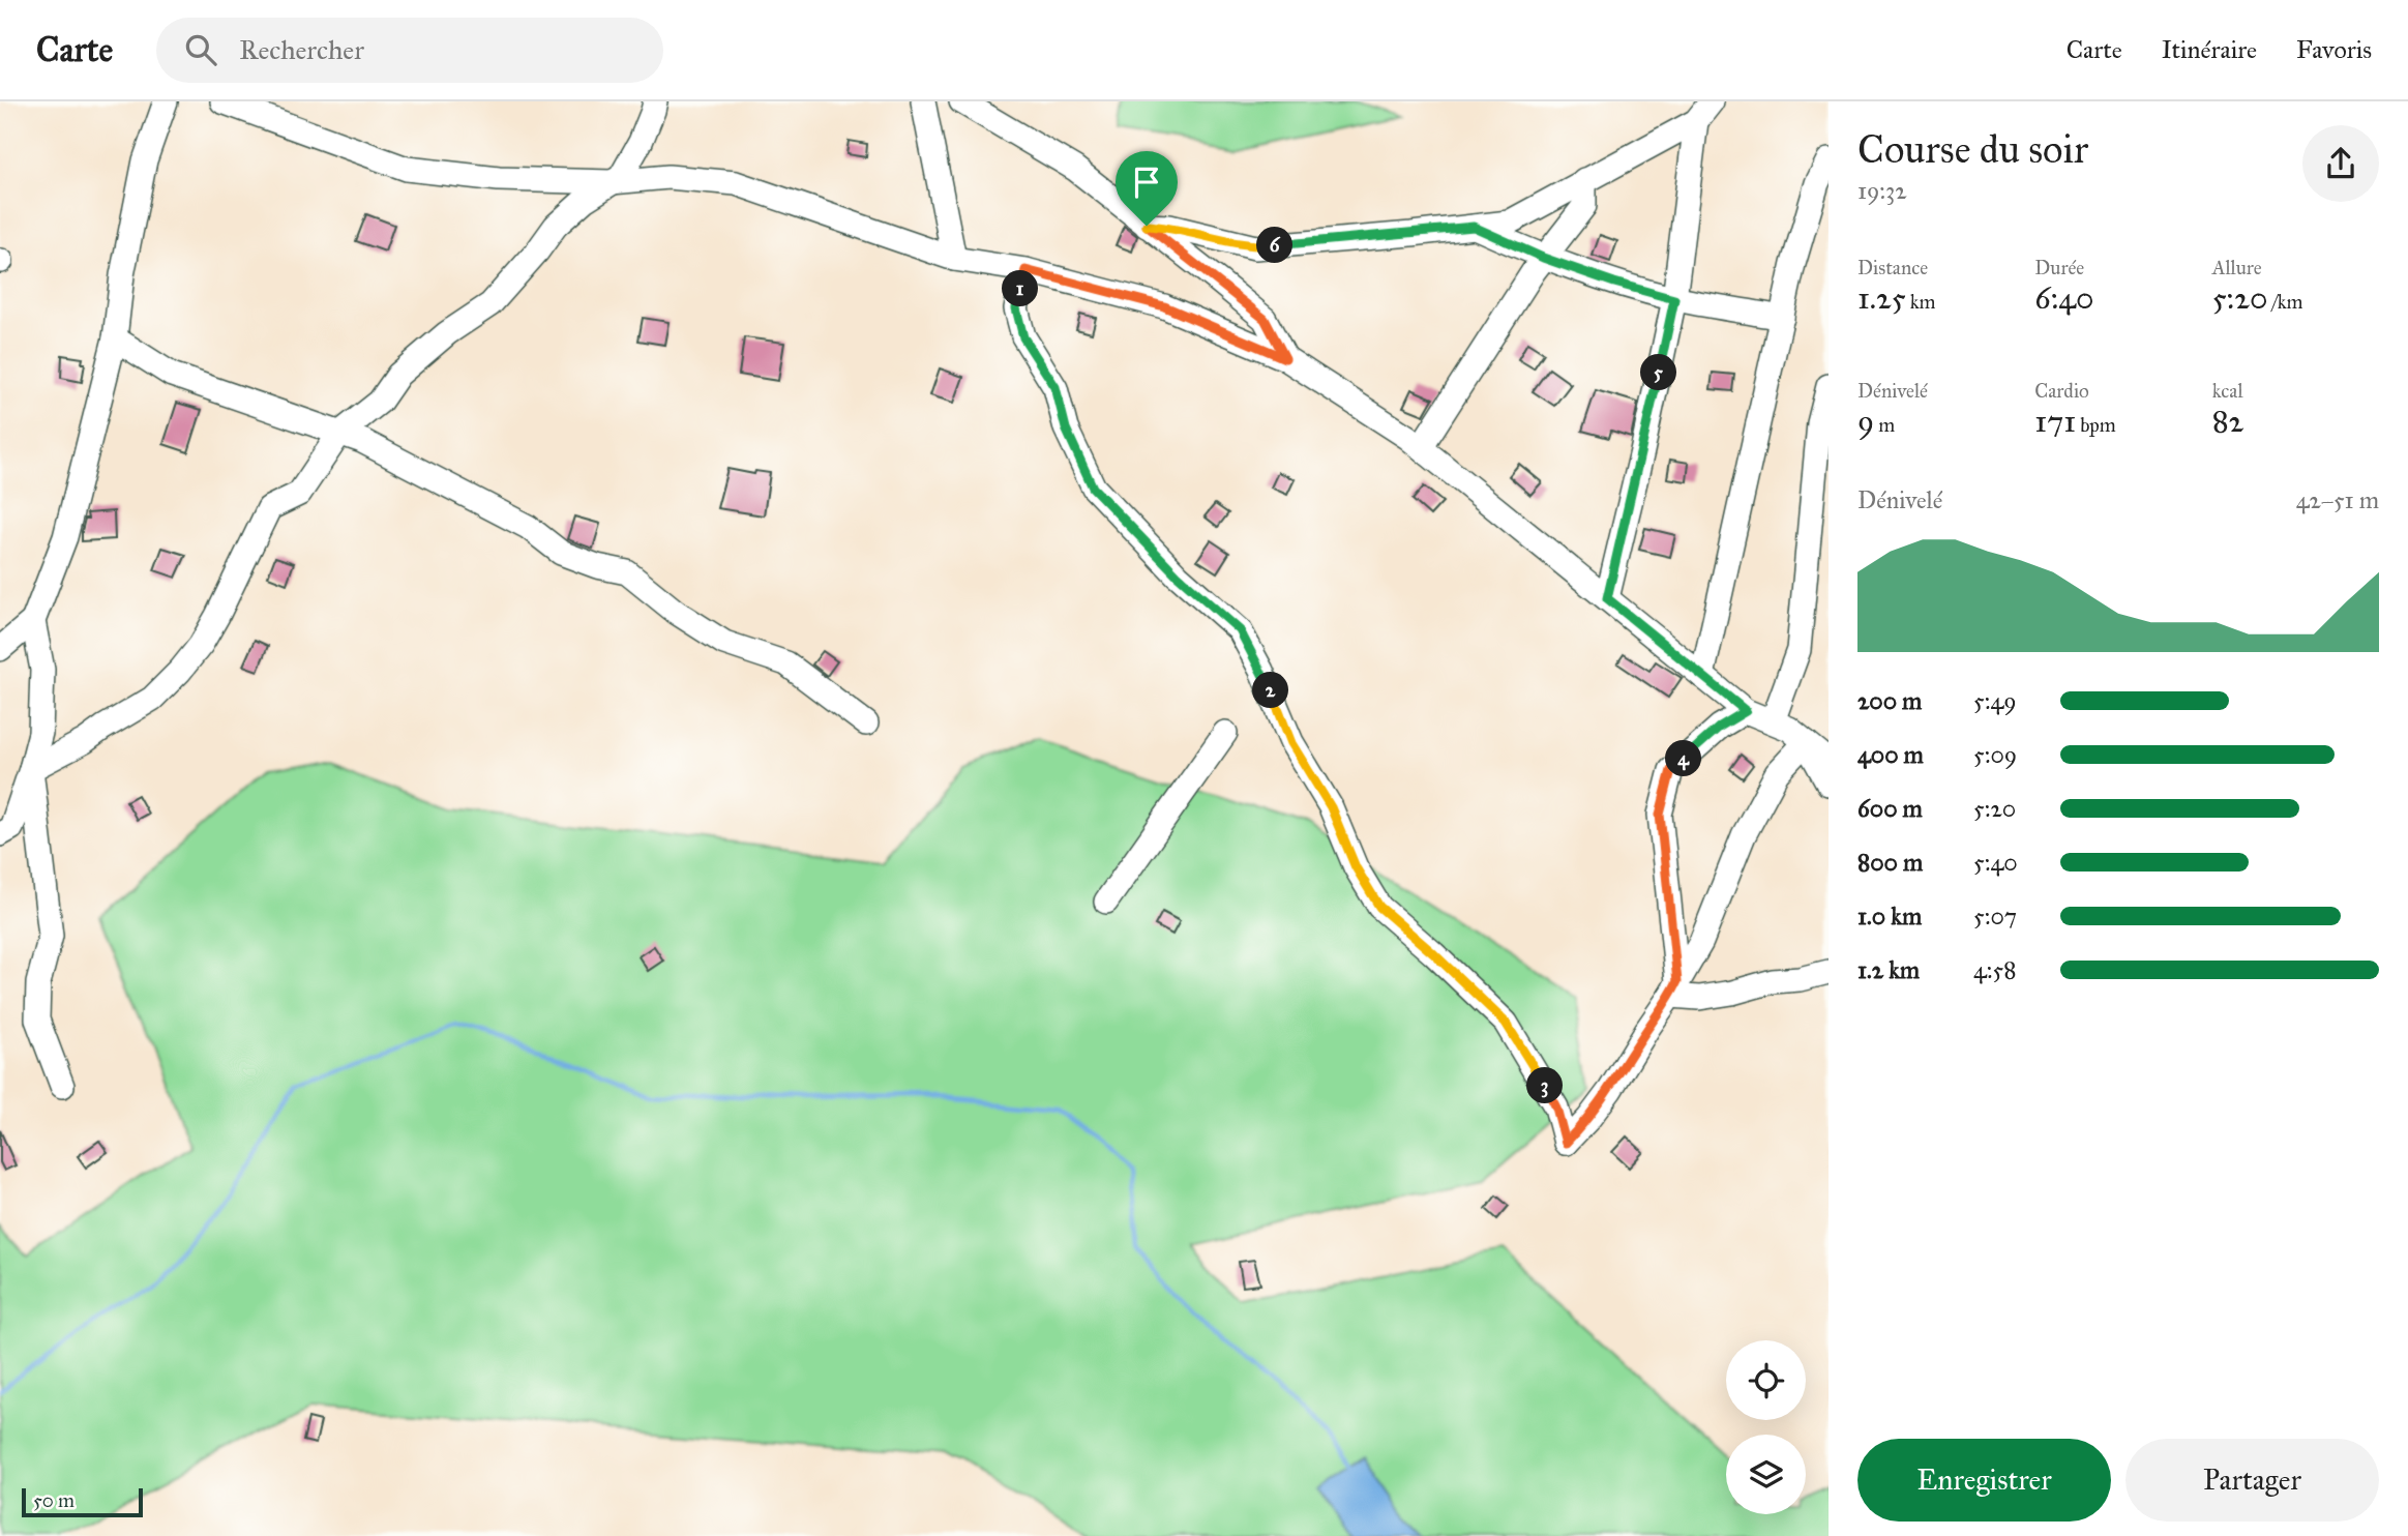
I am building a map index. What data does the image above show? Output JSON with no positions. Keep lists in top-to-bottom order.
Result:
{
  "scale_bar": "50 m",
  "page": {
    "header": "Carte",
    "search": "Rechercher",
    "nav": ["Carte", "Itinéraire", "Favoris"],
    "heading": ["Course du soir", "19:32"],
    "stats": [
      ["Distance", "1.25 km"],
      ["Durée", "6:40"],
      ["Allure", "5:20 /km"],
      ["Dénivelé", "9 m"],
      ["Cardio", "171 bpm"],
      ["kcal", "82"]
    ],
    "pins": [
      "6",
      "1",
      "5",
      "2",
      "4",
      "3"
    ],
    "chart": ["Dénivelé", "42–51 m"],
    "list": [
      {
        "name": "200 m",
        "note": "5:49"
      },
      {
        "name": "400 m",
        "note": "5:09"
      },
      {
        "name": "600 m",
        "note": "5:20"
      },
      {
        "name": "800 m",
        "note": "5:40"
      },
      {
        "name": "1.0 km",
        "note": "5:07"
      },
      {
        "name": "1.2 km",
        "note": "4:58"
      }
    ],
    "buttons": ["Enregistrer", "Partager"],
    "scale": "50 m"
  }
}
